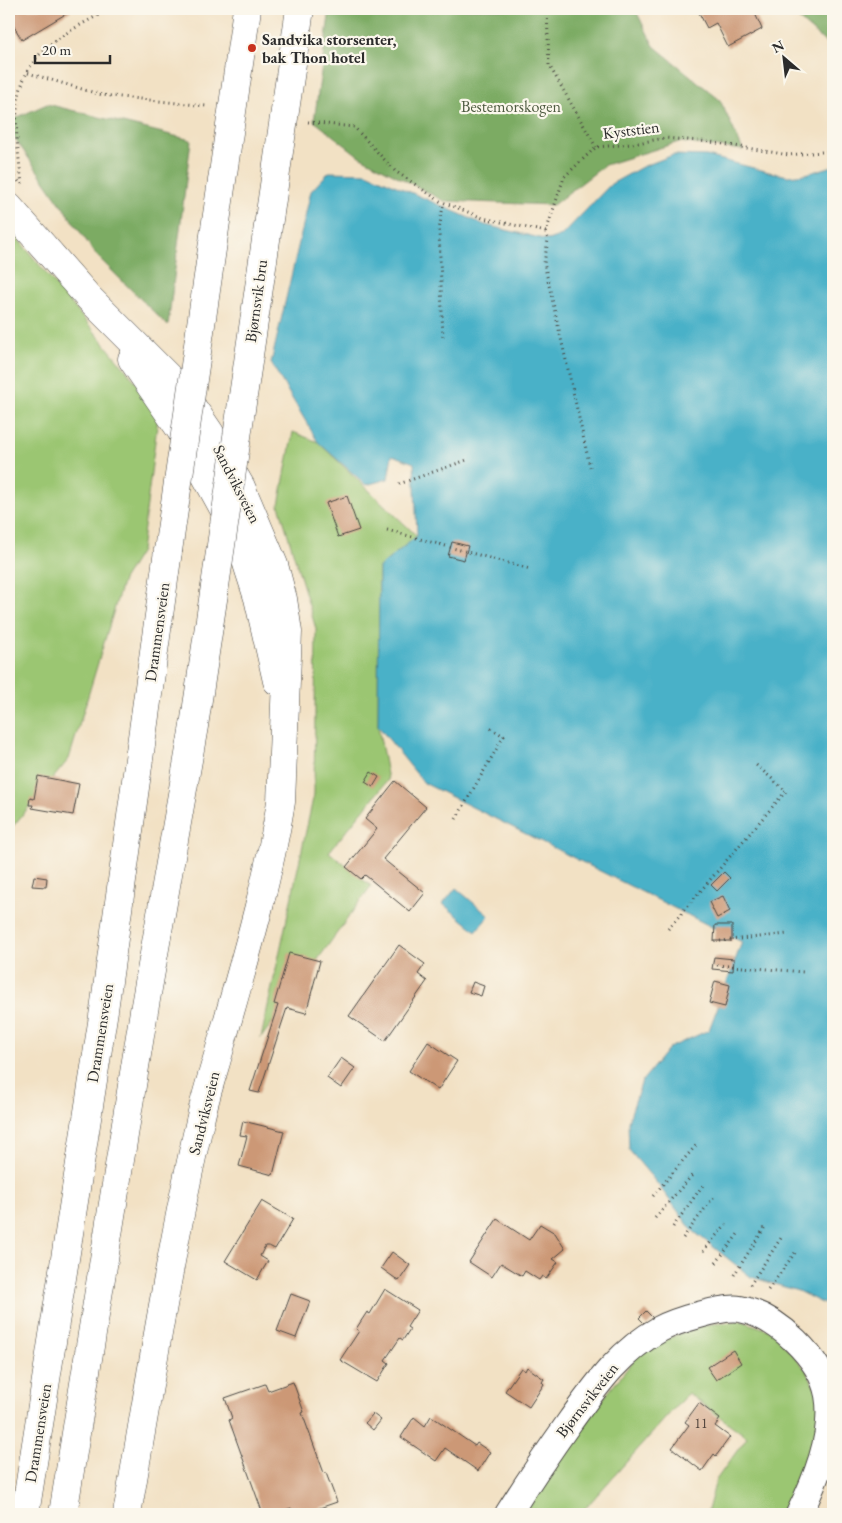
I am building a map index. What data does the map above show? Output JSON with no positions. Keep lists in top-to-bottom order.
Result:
{
  "streets": {
    "main road": ["Bjørnsvik bru", "Sandviksveien", "Drammensveien"],
    "street": ["Bjørnsvikveien"],
    "path": ["Kyststien"]
  },
  "parks": ["Bestemorskogen"],
  "places": ["Sandvika storsenter, bak Thon hotel"],
  "house_numbers": ["11"],
  "scale_bar": "20 m",
  "north": "top left"
}
